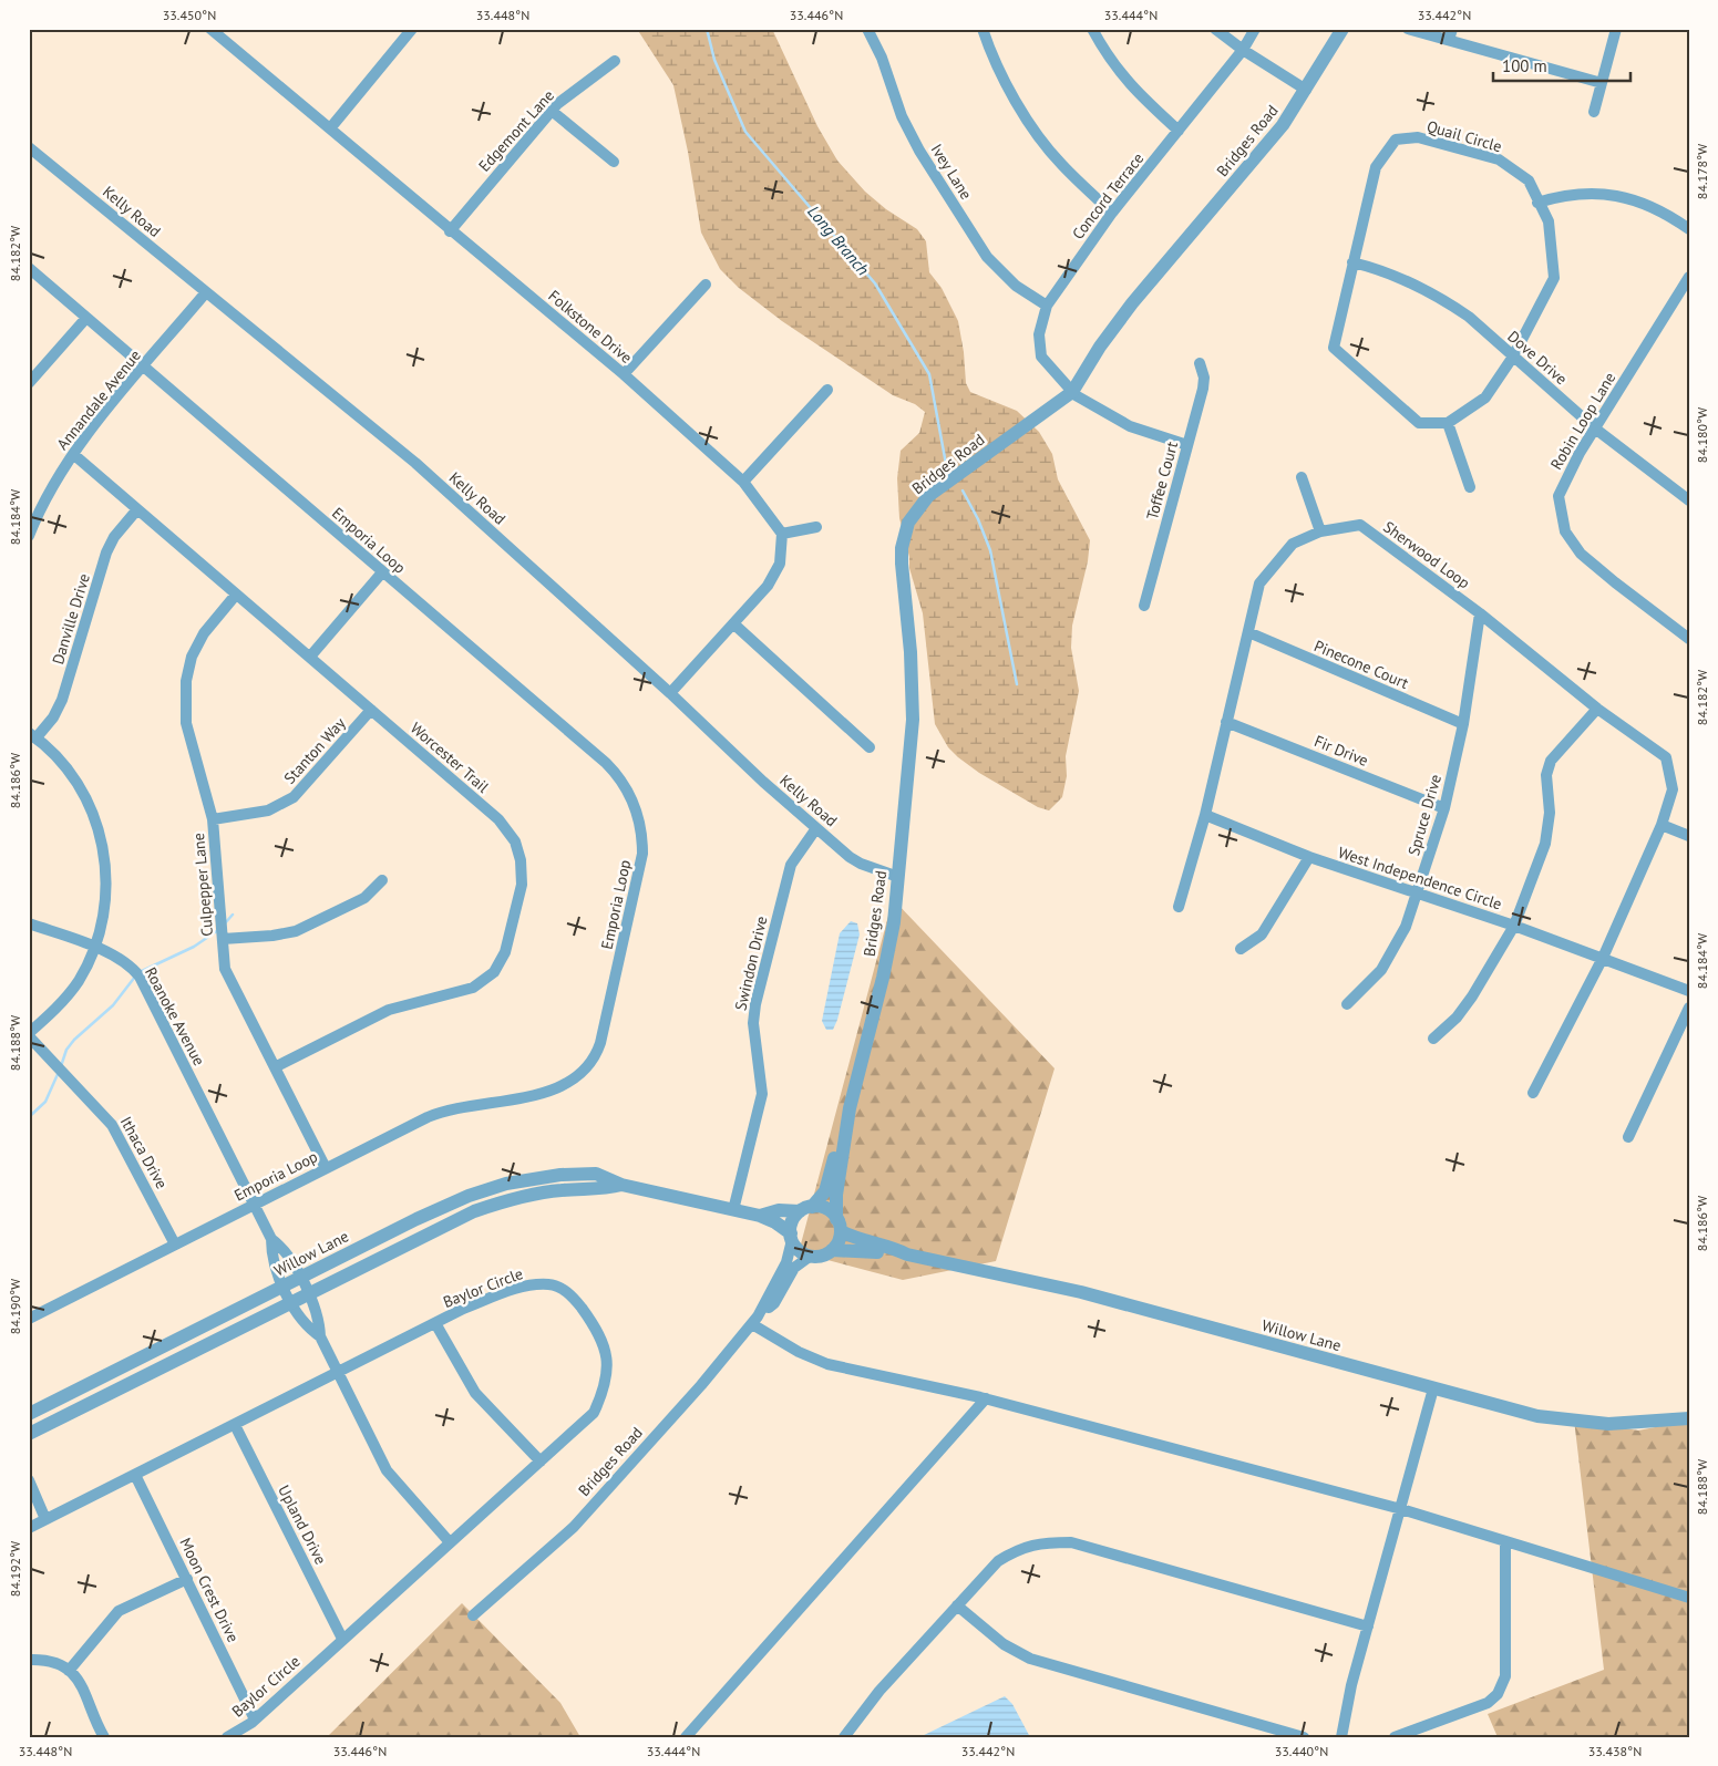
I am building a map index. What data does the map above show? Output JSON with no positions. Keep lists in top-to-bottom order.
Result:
{
  "streets": {
    "street": [
      "Edgemont Lane",
      "Quail Circle",
      "Bridges Road",
      "Ivey Lane",
      "Concord Terrace",
      "Kelly Road",
      "Folkstone Drive",
      "Dove Drive",
      "Annandale Avenue",
      "Robin Loop Lane",
      "Toffee Court",
      "Emporia Loop",
      "Sherwood Loop",
      "Danville Drive",
      "Pinecone Court",
      "Stanton Way",
      "Fir Drive",
      "Worcester Trail",
      "Spruce Drive",
      "West Independence Circle",
      "Culpepper Lane",
      "Swindon Drive",
      "Roanoke Avenue",
      "Ithaca Drive",
      "Willow Lane",
      "Baylor Circle",
      "Upland Drive",
      "Moon Crest Drive"
    ]
  },
  "crossings": [
    ["Edgemont Lane", "Folkstone Drive"],
    ["Quail Circle", "Dove Drive"],
    ["Bridges Road", "Concord Terrace"],
    ["Bridges Road", "Kelly Road"],
    ["Bridges Road", "Willow Lane"],
    ["Ivey Lane", "Concord Terrace"],
    ["Concord Terrace", "Toffee Court"],
    ["Kelly Road", "Annandale Avenue"],
    ["Kelly Road", "Swindon Drive"],
    ["Dove Drive", "Robin Loop Lane"],
    ["Annandale Avenue", "Emporia Loop"],
    ["Annandale Avenue", "Worcester Trail"],
    ["Emporia Loop", "Culpepper Lane"],
    ["Emporia Loop", "Roanoke Avenue"],
    ["Emporia Loop", "Ithaca Drive"],
    ["Sherwood Loop", "Pinecone Court"],
    ["Sherwood Loop", "Fir Drive"],
    ["Sherwood Loop", "Spruce Drive"],
    ["Sherwood Loop", "West Independence Circle"],
    ["Danville Drive", "Worcester Trail"],
    ["Pinecone Court", "Spruce Drive"],
    ["Stanton Way", "Worcester Trail"],
    ["Stanton Way", "Culpepper Lane"],
    ["Fir Drive", "Spruce Drive"],
    ["Worcester Trail", "Culpepper Lane"],
    ["Spruce Drive", "West Independence Circle"],
    ["Swindon Drive", "Willow Lane"],
    ["Roanoke Avenue", "Willow Lane"],
    ["Baylor Circle", "Upland Drive"],
    ["Baylor Circle", "Moon Crest Drive"]
  ],
  "water": ["Long Branch"],
  "scale_bar": "100 m",
  "coordinates": [
    "33.450°N",
    "33.448°N",
    "33.446°N",
    "33.444°N",
    "33.442°N",
    "84.178°W",
    "84.182°W",
    "84.180°W",
    "84.184°W",
    "84.186°W",
    "84.188°W",
    "84.190°W",
    "84.192°W",
    "33.440°N",
    "33.438°N"
  ]
}
